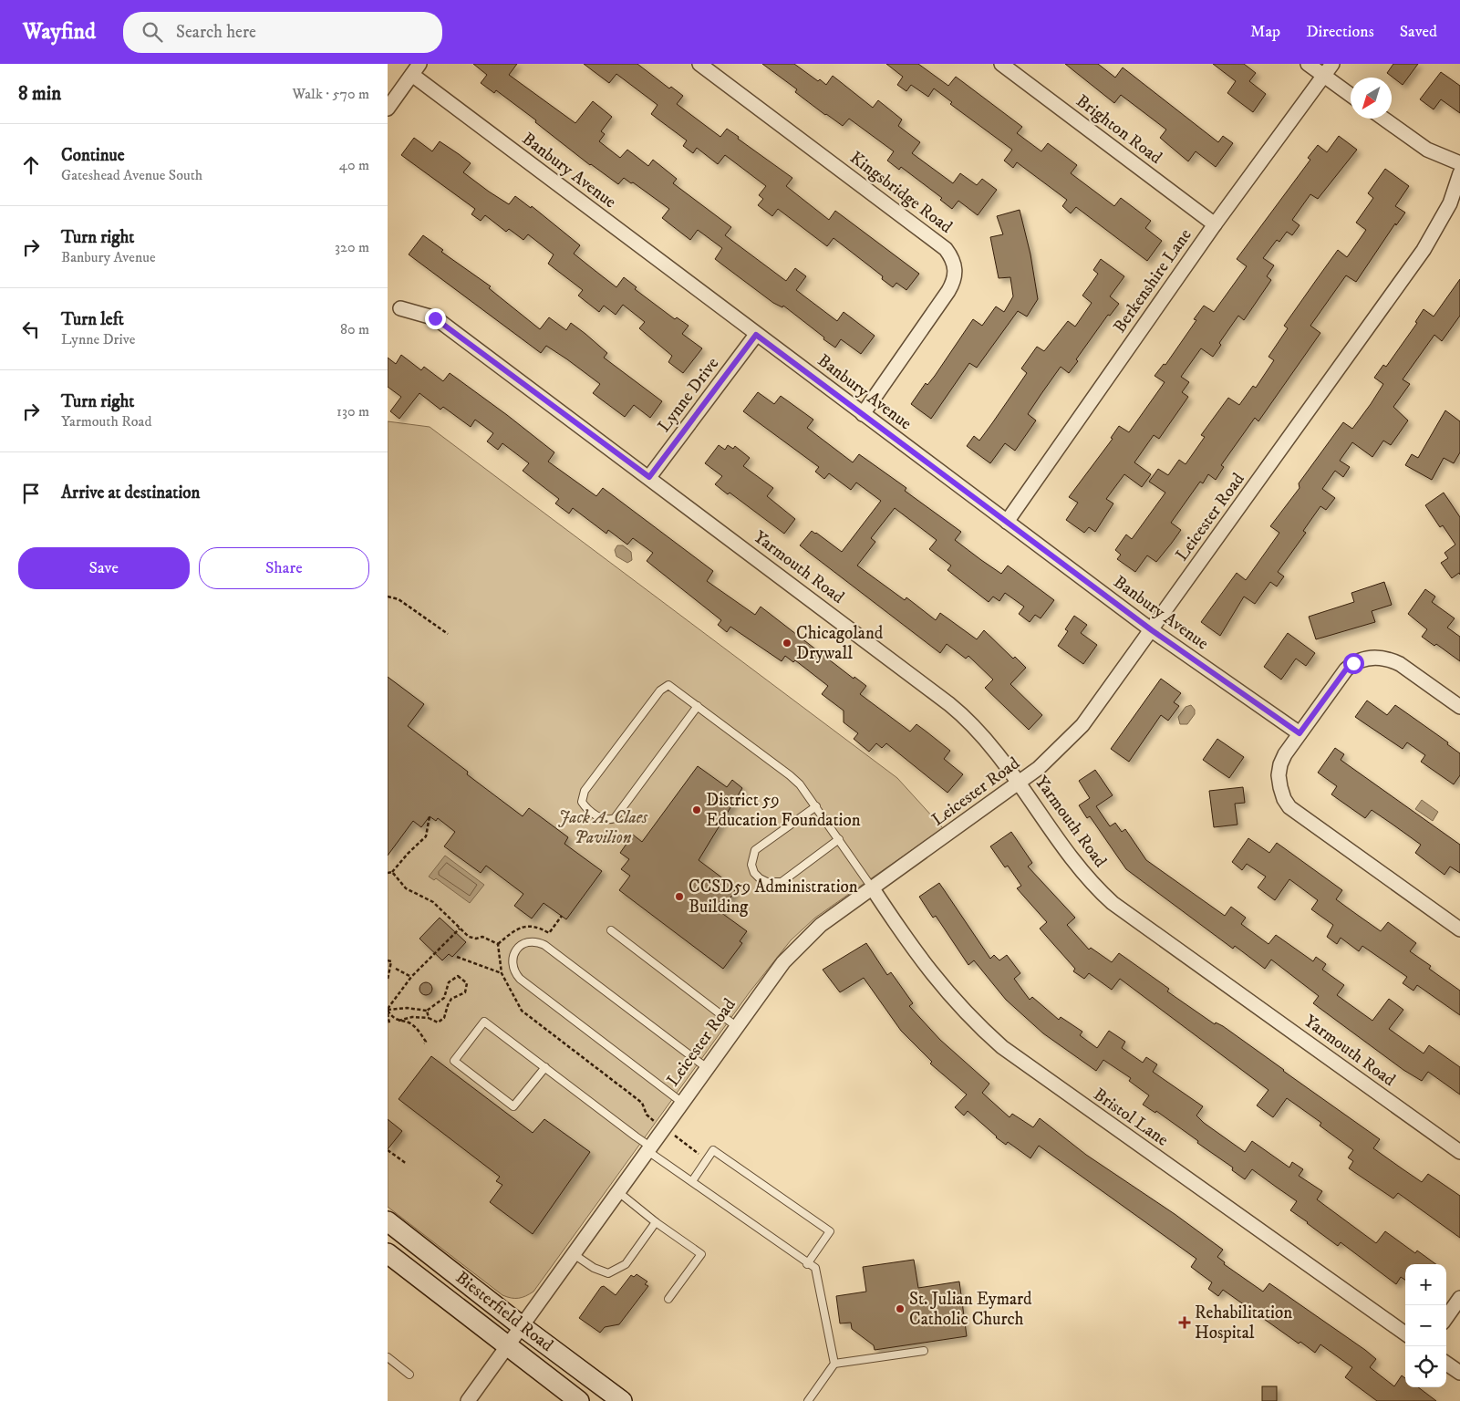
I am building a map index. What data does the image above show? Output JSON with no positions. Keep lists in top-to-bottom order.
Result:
{
  "streets": {
    "main road": ["Biesterfield Road"],
    "street": [
      "Brighton Road",
      "Banbury Avenue",
      "Kingsbridge Road",
      "Berkenshire Lane",
      "Lynne Drive",
      "Leicester Road",
      "Yarmouth Road",
      "Bristol Lane"
    ]
  },
  "crossings": [
    ["Brighton Road", "Berkenshire Lane"],
    ["Banbury Avenue", "Kingsbridge Road"],
    ["Banbury Avenue", "Berkenshire Lane"],
    ["Banbury Avenue", "Lynne Drive"],
    ["Banbury Avenue", "Leicester Road"],
    ["Lynne Drive", "Yarmouth Road"],
    ["Leicester Road", "Yarmouth Road"],
    ["Leicester Road", "Bristol Lane"],
    ["Leicester Road", "Biesterfield Road"]
  ],
  "parks": ["Jack A. Claes Pavilion"],
  "places": {
    "other": [
      "Chicagoland Drywall",
      "District 59 Education Foundation",
      "CCSD59 Administration Building",
      "St. Julian Eymard Catholic Church"
    ],
    "health": ["Rehabilitation Hospital"]
  },
  "north": "bottom left",
  "page": {
    "header": "Wayfind",
    "search": "Search here",
    "nav": ["Map", "Directions", "Saved"],
    "heading": ["8 min", "Walk · 570 m"],
    "list": [
      ["Continue", "Gateshead Avenue South", "40 m"],
      ["Turn right", "Banbury Avenue", "320 m"],
      ["Turn left", "Lynne Drive", "80 m"],
      ["Turn right", "Yarmouth Road", "130 m"],
      "Arrive at destination"
    ],
    "buttons": ["Save", "Share"],
    "map_buttons": ["+", "−"]
  }
}
